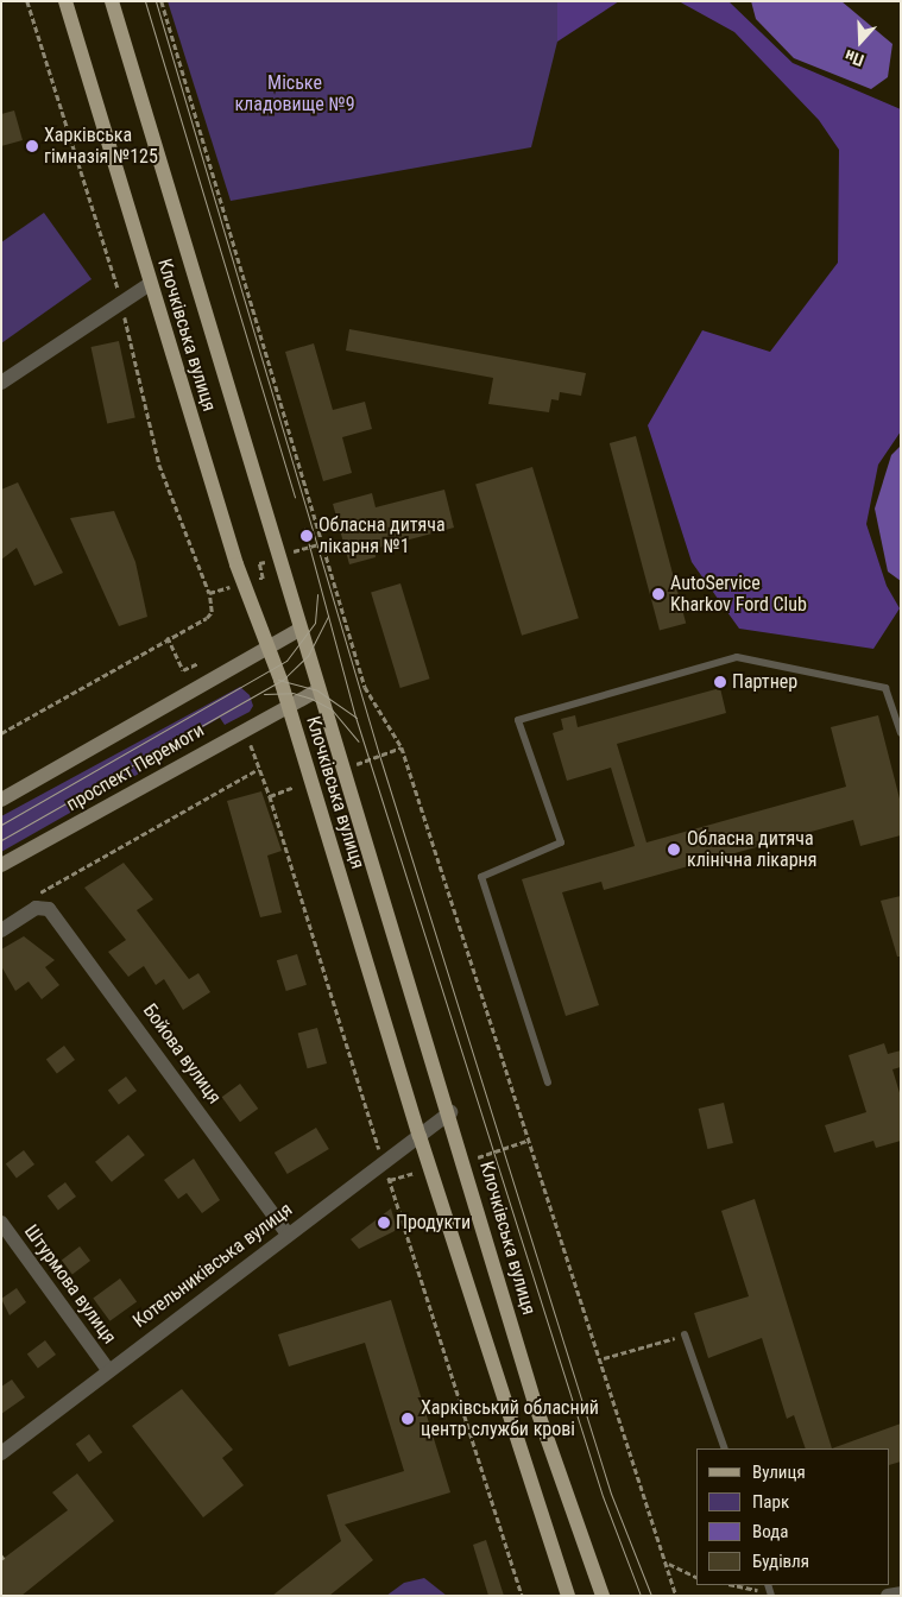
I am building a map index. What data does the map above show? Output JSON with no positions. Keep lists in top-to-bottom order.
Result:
{
  "streets": {
    "main road": ["Клочківська вулиця", "проспект Перемоги"],
    "street": ["Бойова вулиця", "Котельниківська вулиця", "Штурмова вулиця"]
  },
  "crossings": [
    ["Клочківська вулиця", "проспект Перемоги"],
    ["Клочківська вулиця", "Котельниківська вулиця"],
    ["Бойова вулиця", "Котельниківська вулиця"],
    ["Котельниківська вулиця", "Штурмова вулиця"]
  ],
  "parks": ["Міське кладовище №9"],
  "places": [
    "Харківська гімназія №125",
    "Обласна дитяча лікарня №1",
    "AutoService Kharkov Ford Club",
    "Партнер",
    "Обласна дитяча клінічна лікарня",
    "Продукти",
    "Харківський обласний центр служби крові"
  ],
  "legend": [
    "Вулиця",
    "Парк",
    "Вода",
    "Будівля"
  ],
  "north": "bottom"
}
